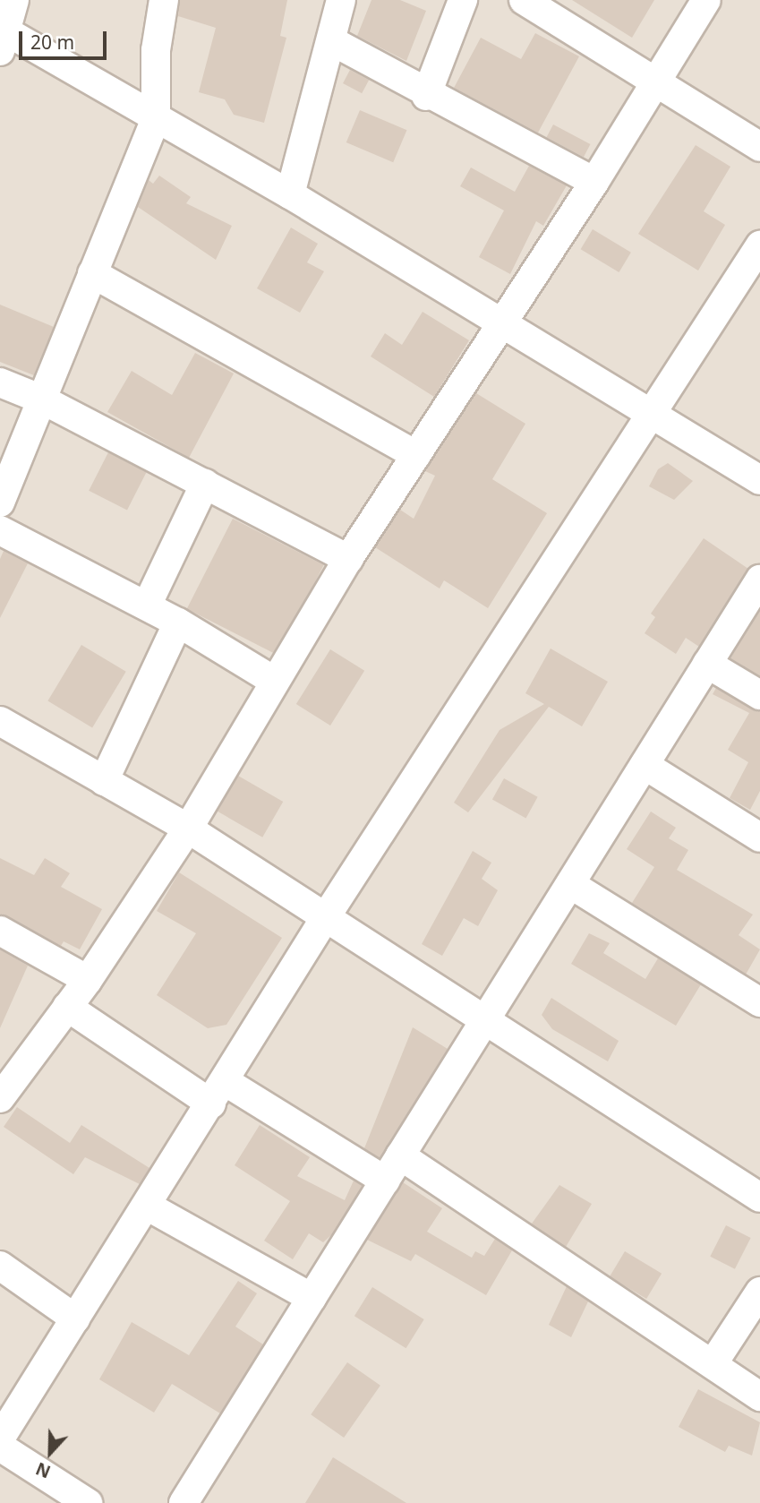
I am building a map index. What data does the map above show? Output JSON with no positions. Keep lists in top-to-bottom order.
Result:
{
  "scale_bar": "20 m",
  "north": "bottom"
}
